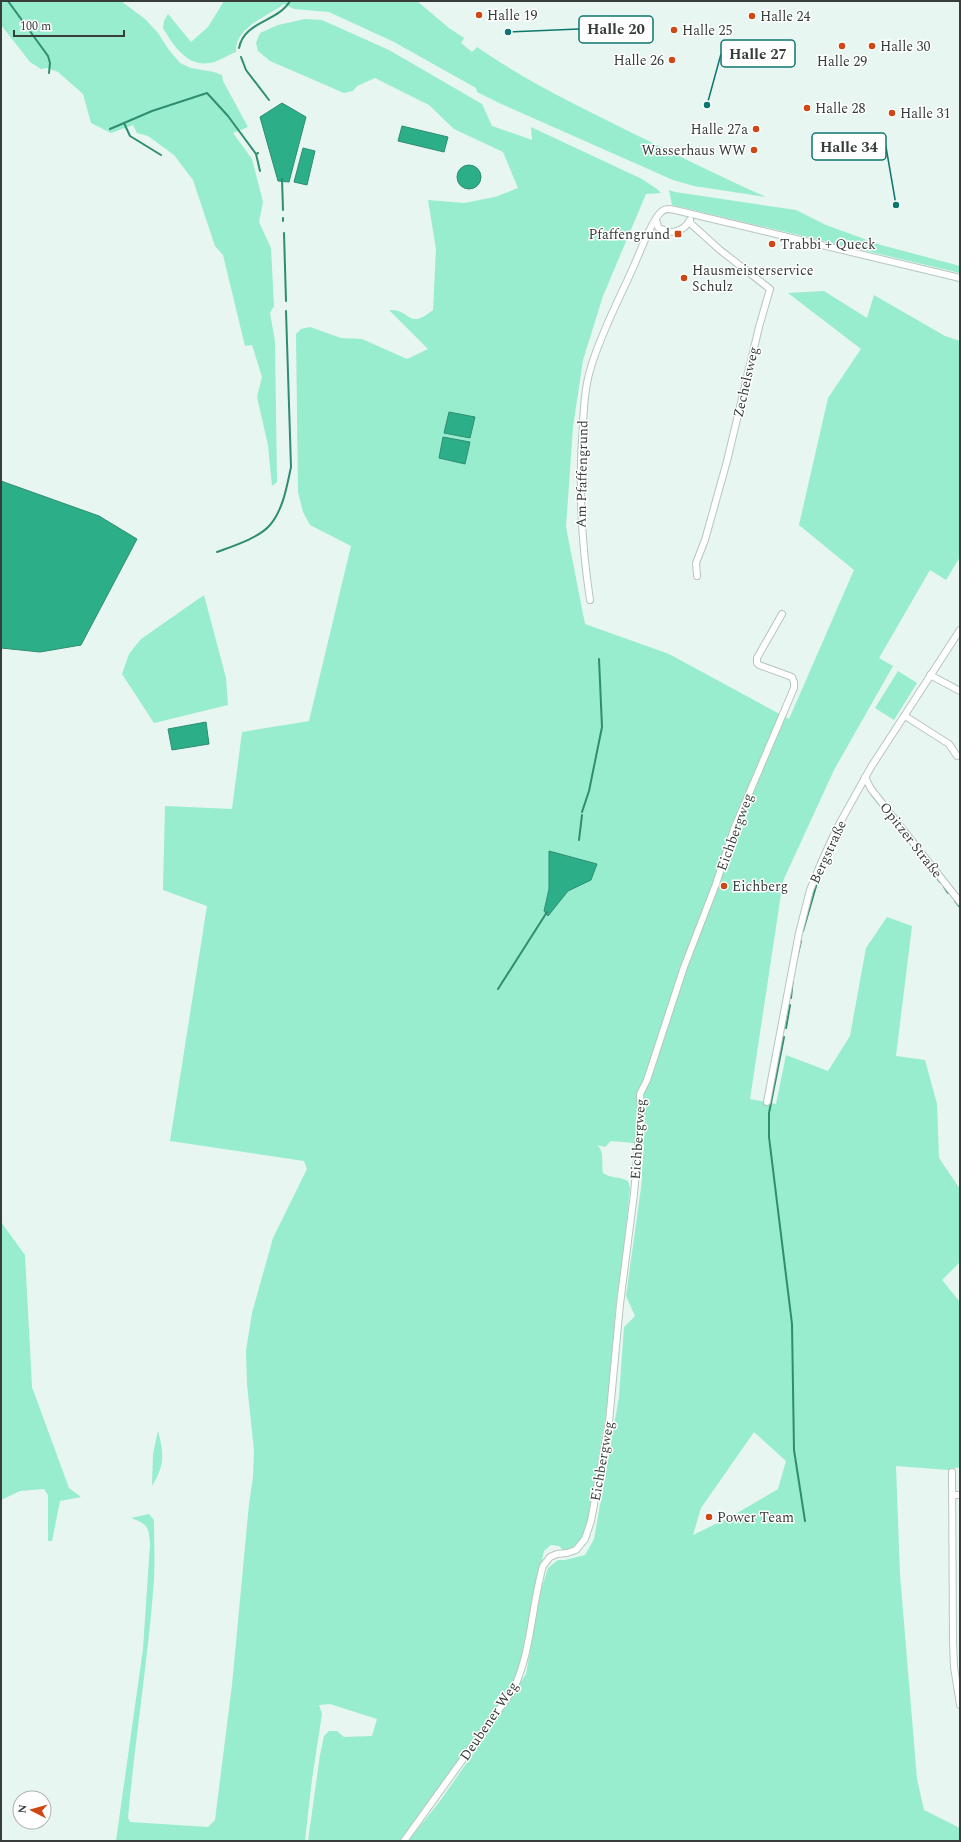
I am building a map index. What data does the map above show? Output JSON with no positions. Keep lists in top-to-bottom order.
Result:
{
  "streets": {
    "street": [
      "Zechelsweg",
      "Am Pfaffengrund",
      "Eichbergweg",
      "Opitzer Straße",
      "Bergstraße",
      "Deubener Weg"
    ]
  },
  "crossings": [
    ["Zechelsweg", "Am Pfaffengrund"],
    ["Eichbergweg", "Deubener Weg"],
    ["Opitzer Straße", "Bergstraße"]
  ],
  "places": {
    "other": [
      "Halle 19",
      "Halle 24",
      "Halle 25",
      "Halle 20",
      "Halle 29",
      "Halle 30",
      "Halle 26",
      "Halle 27",
      "Halle 28",
      "Halle 31",
      "Halle 27a",
      "Wasserhaus WW",
      "Halle 34",
      "Trabbi + Queck",
      "Hausmeisterservice Schulz",
      "Eichberg",
      "Power Team"
    ],
    "transit": ["Pfaffengrund"]
  },
  "scale_bar": "100 m",
  "north": "left"
}
